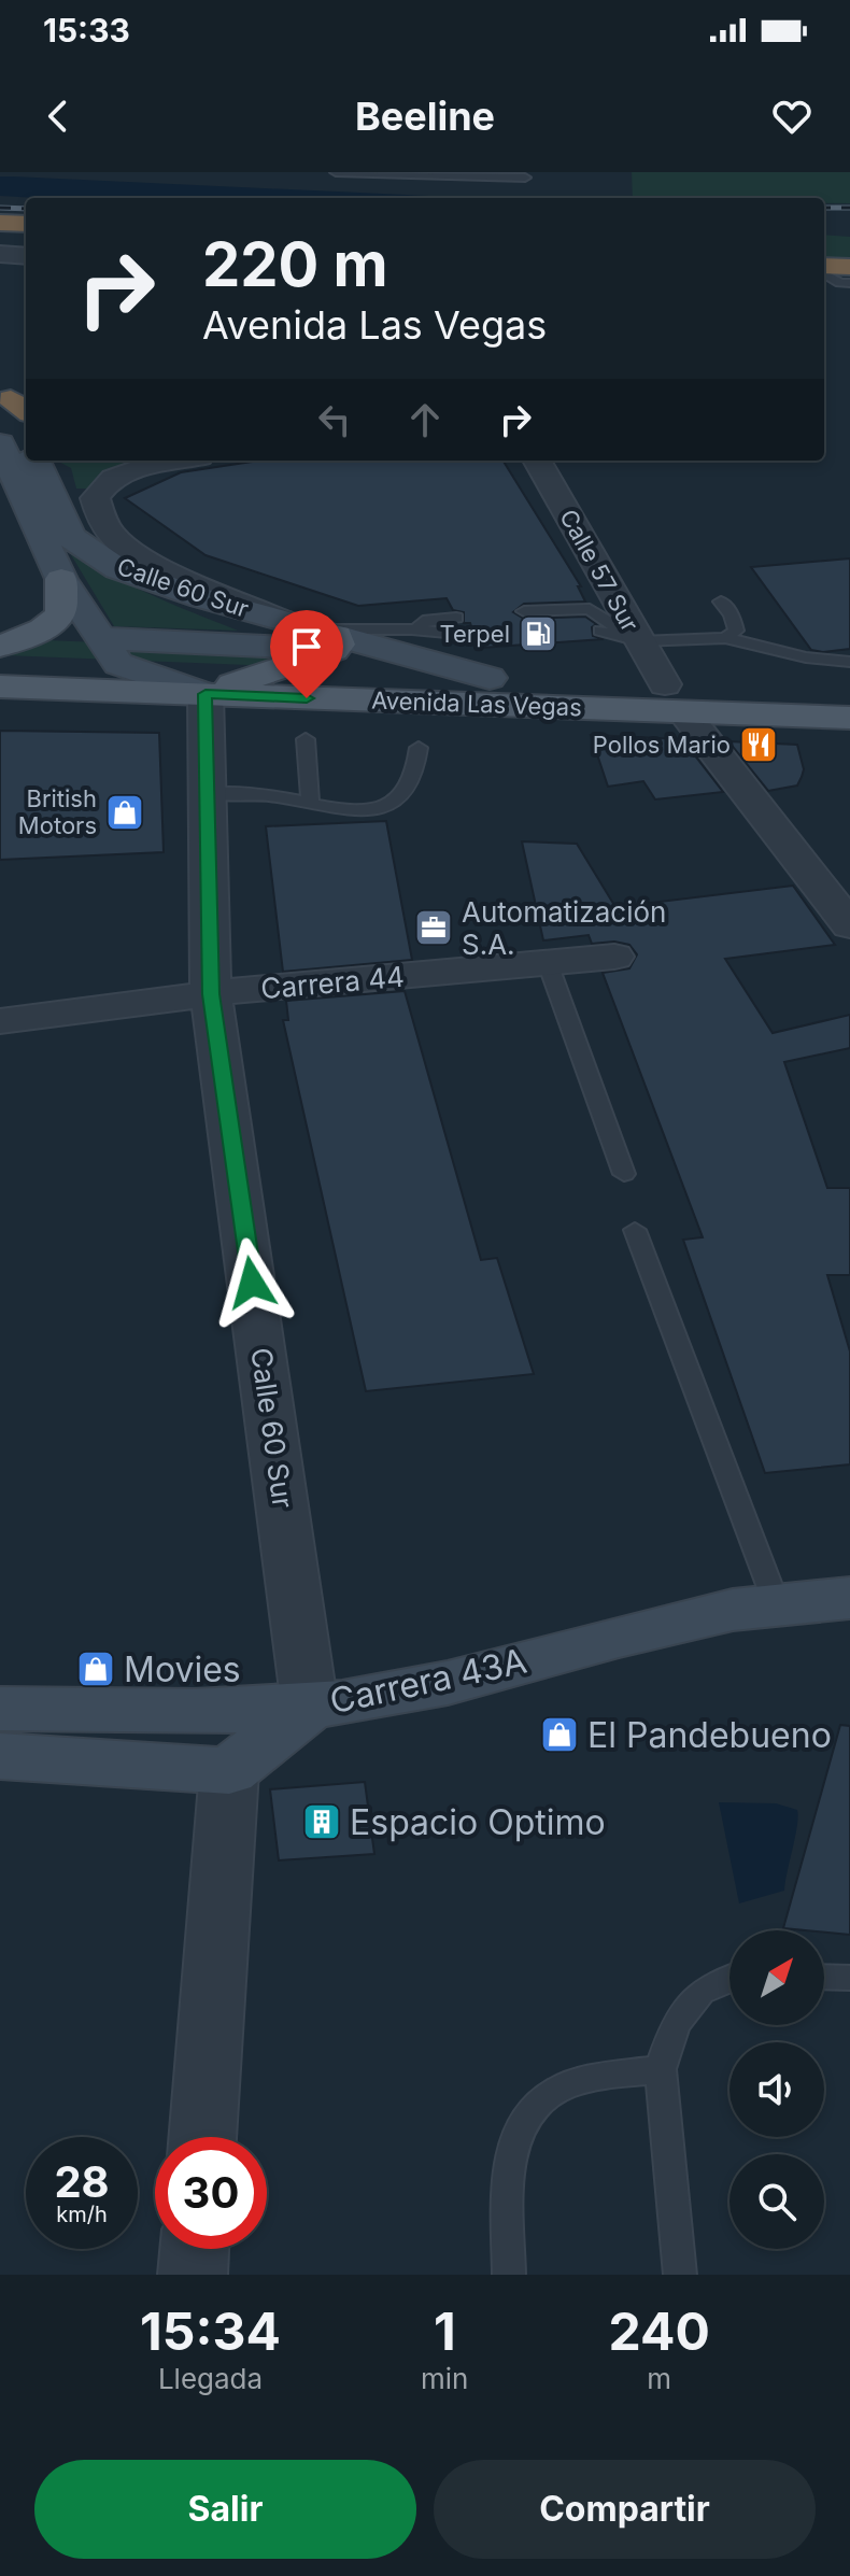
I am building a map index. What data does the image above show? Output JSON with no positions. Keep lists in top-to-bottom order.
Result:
{
  "streets": {
    "main road": ["Calle 60 Sur", "Avenida Las Vegas", "Carrera 43A"],
    "street": ["Calle 57 Sur", "Carrera 44"]
  },
  "crossings": [
    ["Calle 57 Sur", "Avenida Las Vegas"],
    ["Calle 60 Sur", "Avenida Las Vegas"],
    ["Calle 60 Sur", "Carrera 44"],
    ["Calle 60 Sur", "Carrera 43A"]
  ],
  "places": {
    "fuel station": ["Terpel"],
    "restaurant": ["Pollos Mario"],
    "shop": ["British Motors", "Movies", "El Pandebueno"],
    "office": ["Automatización S.A."],
    "building": ["Espacio Optimo"]
  },
  "north": "top right",
  "page": {
    "status": "15:33",
    "header": "Beeline",
    "turn": ["220 m", "Avenida Las Vegas"],
    "speed": "28 km/h",
    "limit": "30",
    "eta": [
      "15:34",
      "Llegada",
      "1",
      "min",
      "240",
      "m"
    ],
    "buttons": ["Salir", "Compartir"]
  }
}
